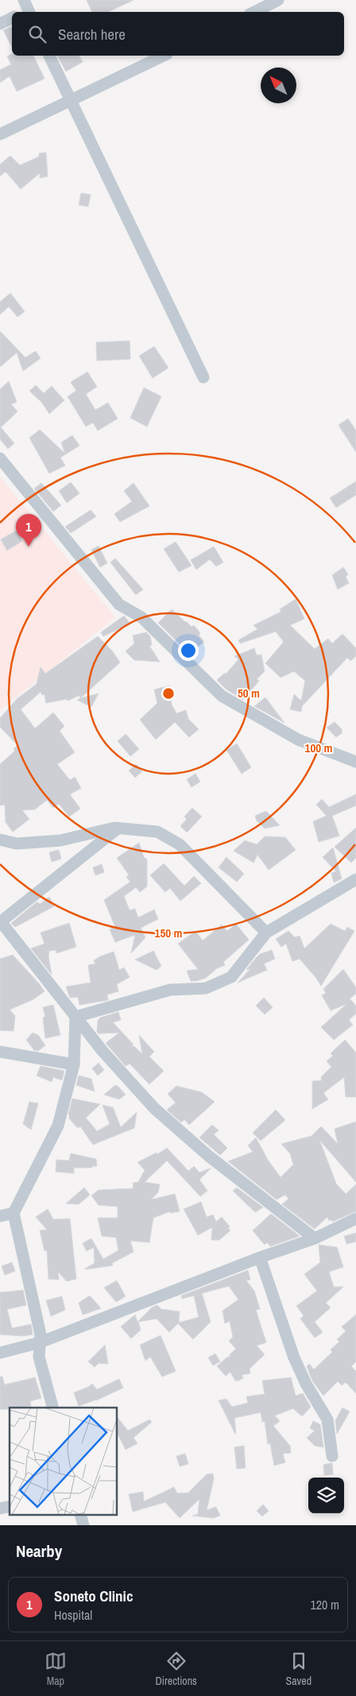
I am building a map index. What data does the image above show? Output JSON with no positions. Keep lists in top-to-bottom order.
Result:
{
  "north": "top left",
  "page": {
    "search": "Search here",
    "pins": "1",
    "heading": "Nearby",
    "list": [
      {
        "mark": "1",
        "name": "Soneto Clinic",
        "note": "Hospital",
        "value": "120 m"
      }
    ],
    "nav": ["Map", "Directions", "Saved"]
  },
  "rings": ["50 m", "100 m", "150 m"]
}
